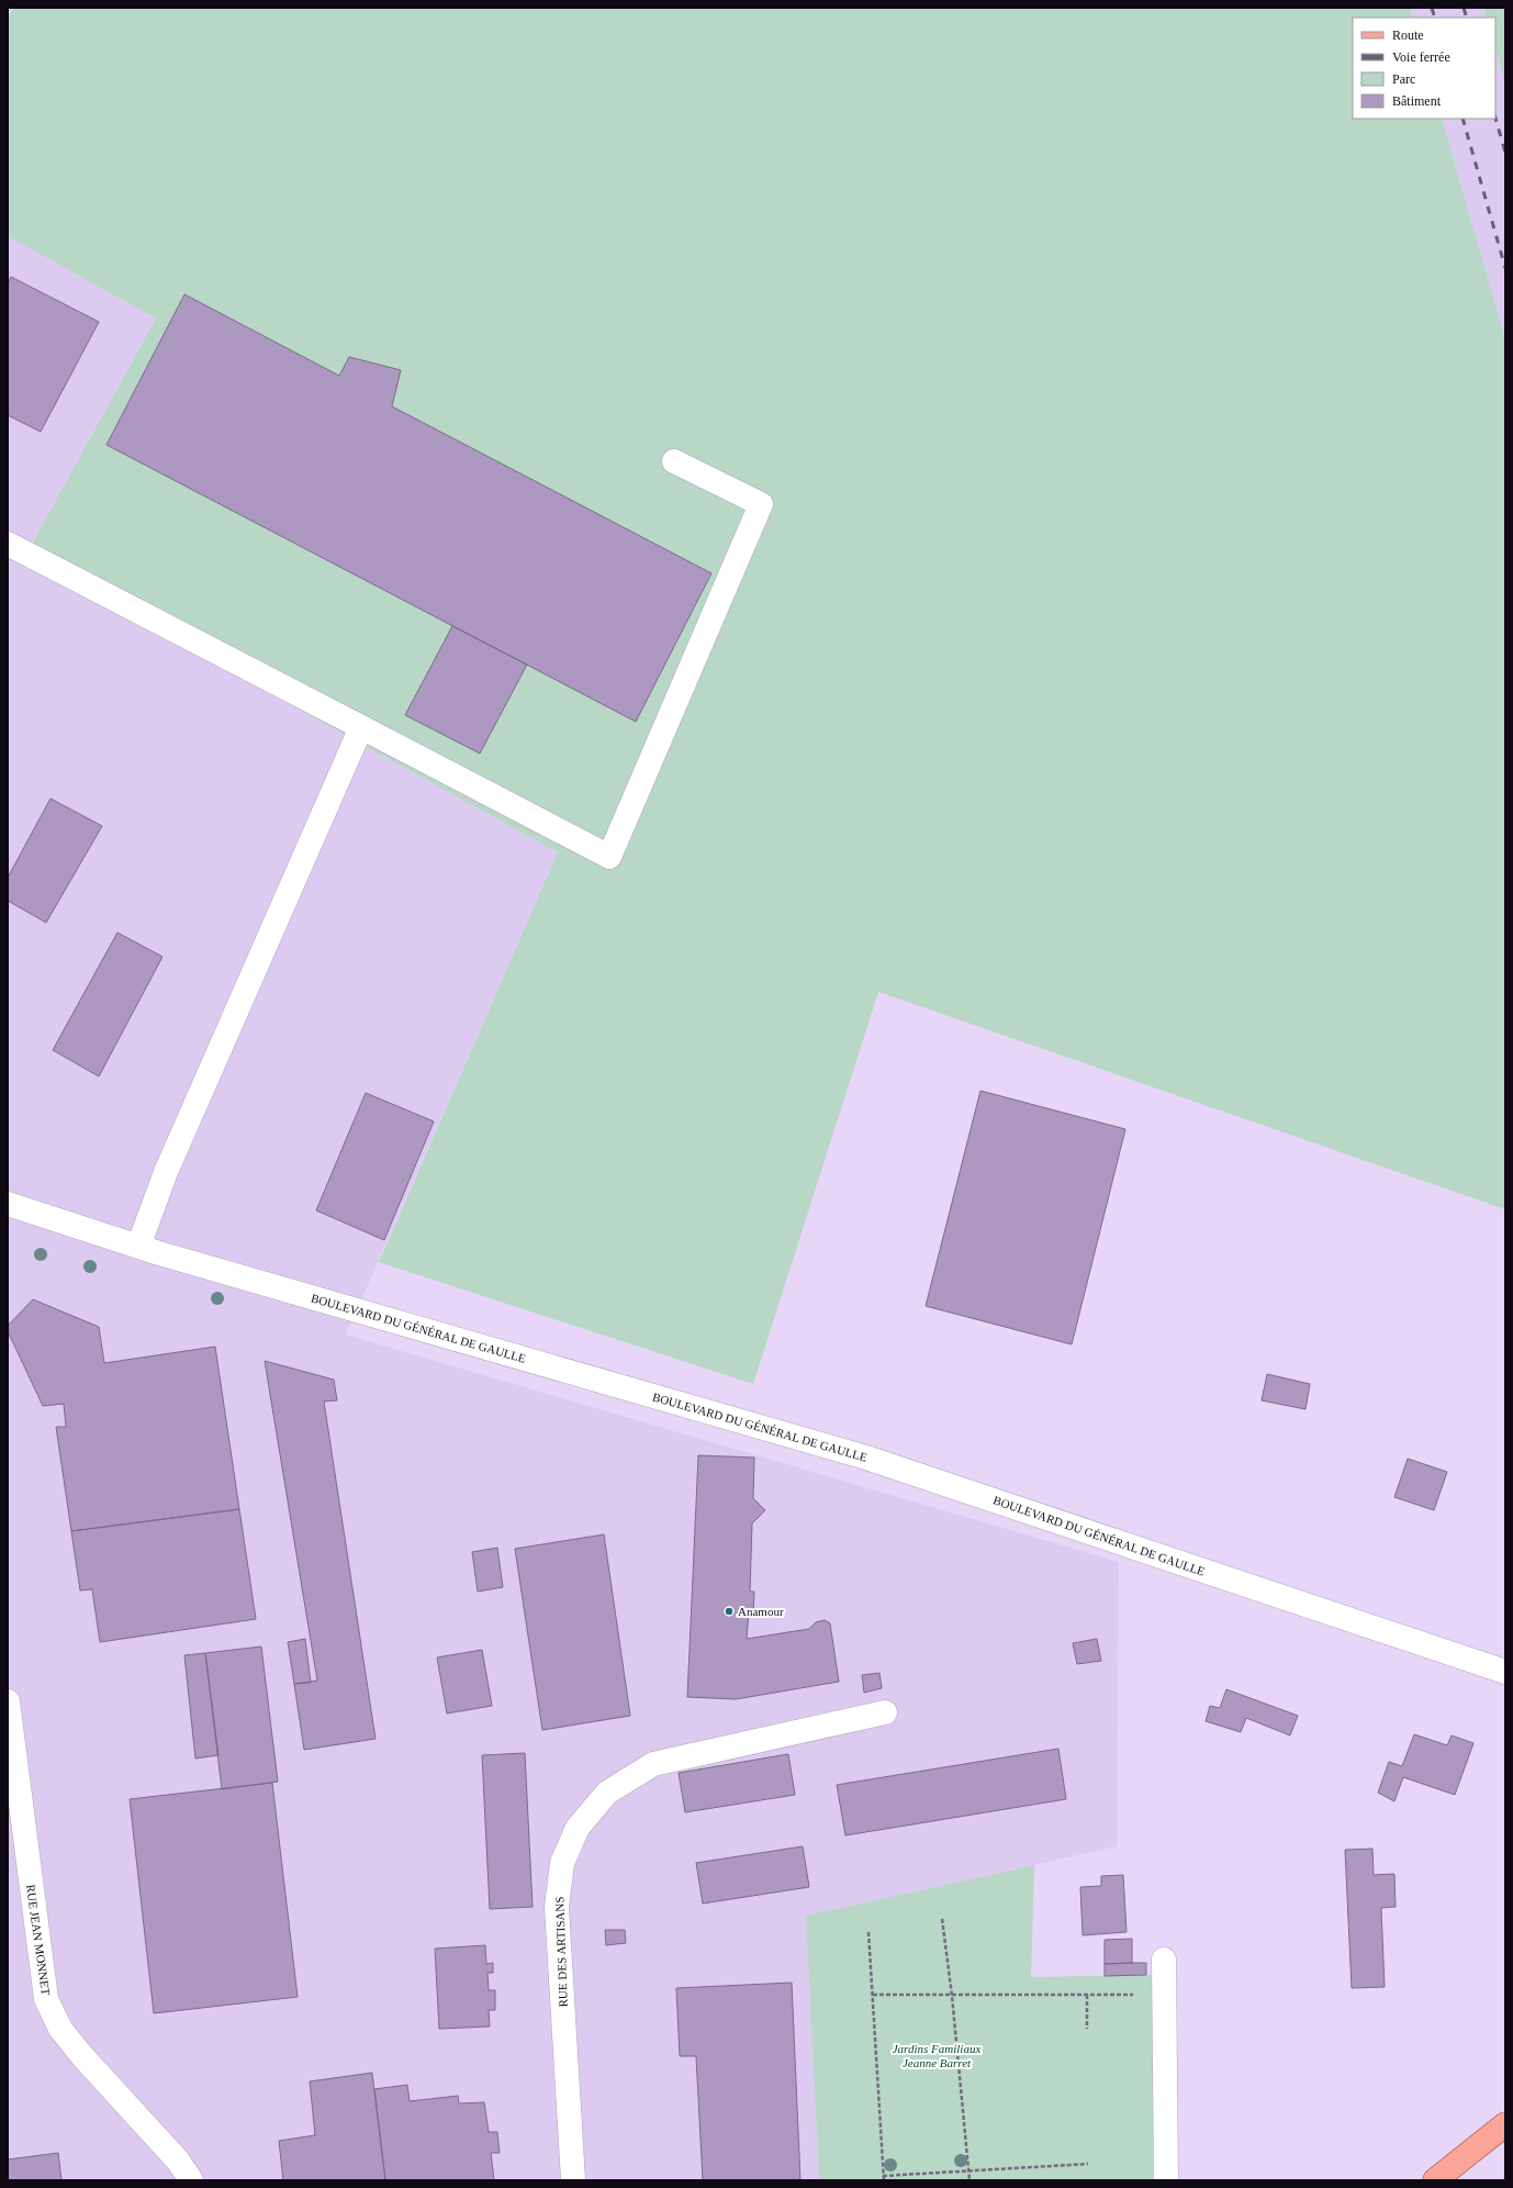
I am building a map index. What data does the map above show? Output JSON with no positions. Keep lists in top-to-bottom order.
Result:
{
  "streets": {
    "street": ["BOULEVARD DU GÉNÉRAL DE GAULLE", "RUE JEAN MONNET", "RUE DES ARTISANS"]
  },
  "parks": ["Jardins Familiaux Jeanne Barret"],
  "places": ["Anamour"],
  "legend": [
    "Route",
    "Voie ferrée",
    "Parc",
    "Bâtiment"
  ]
}
